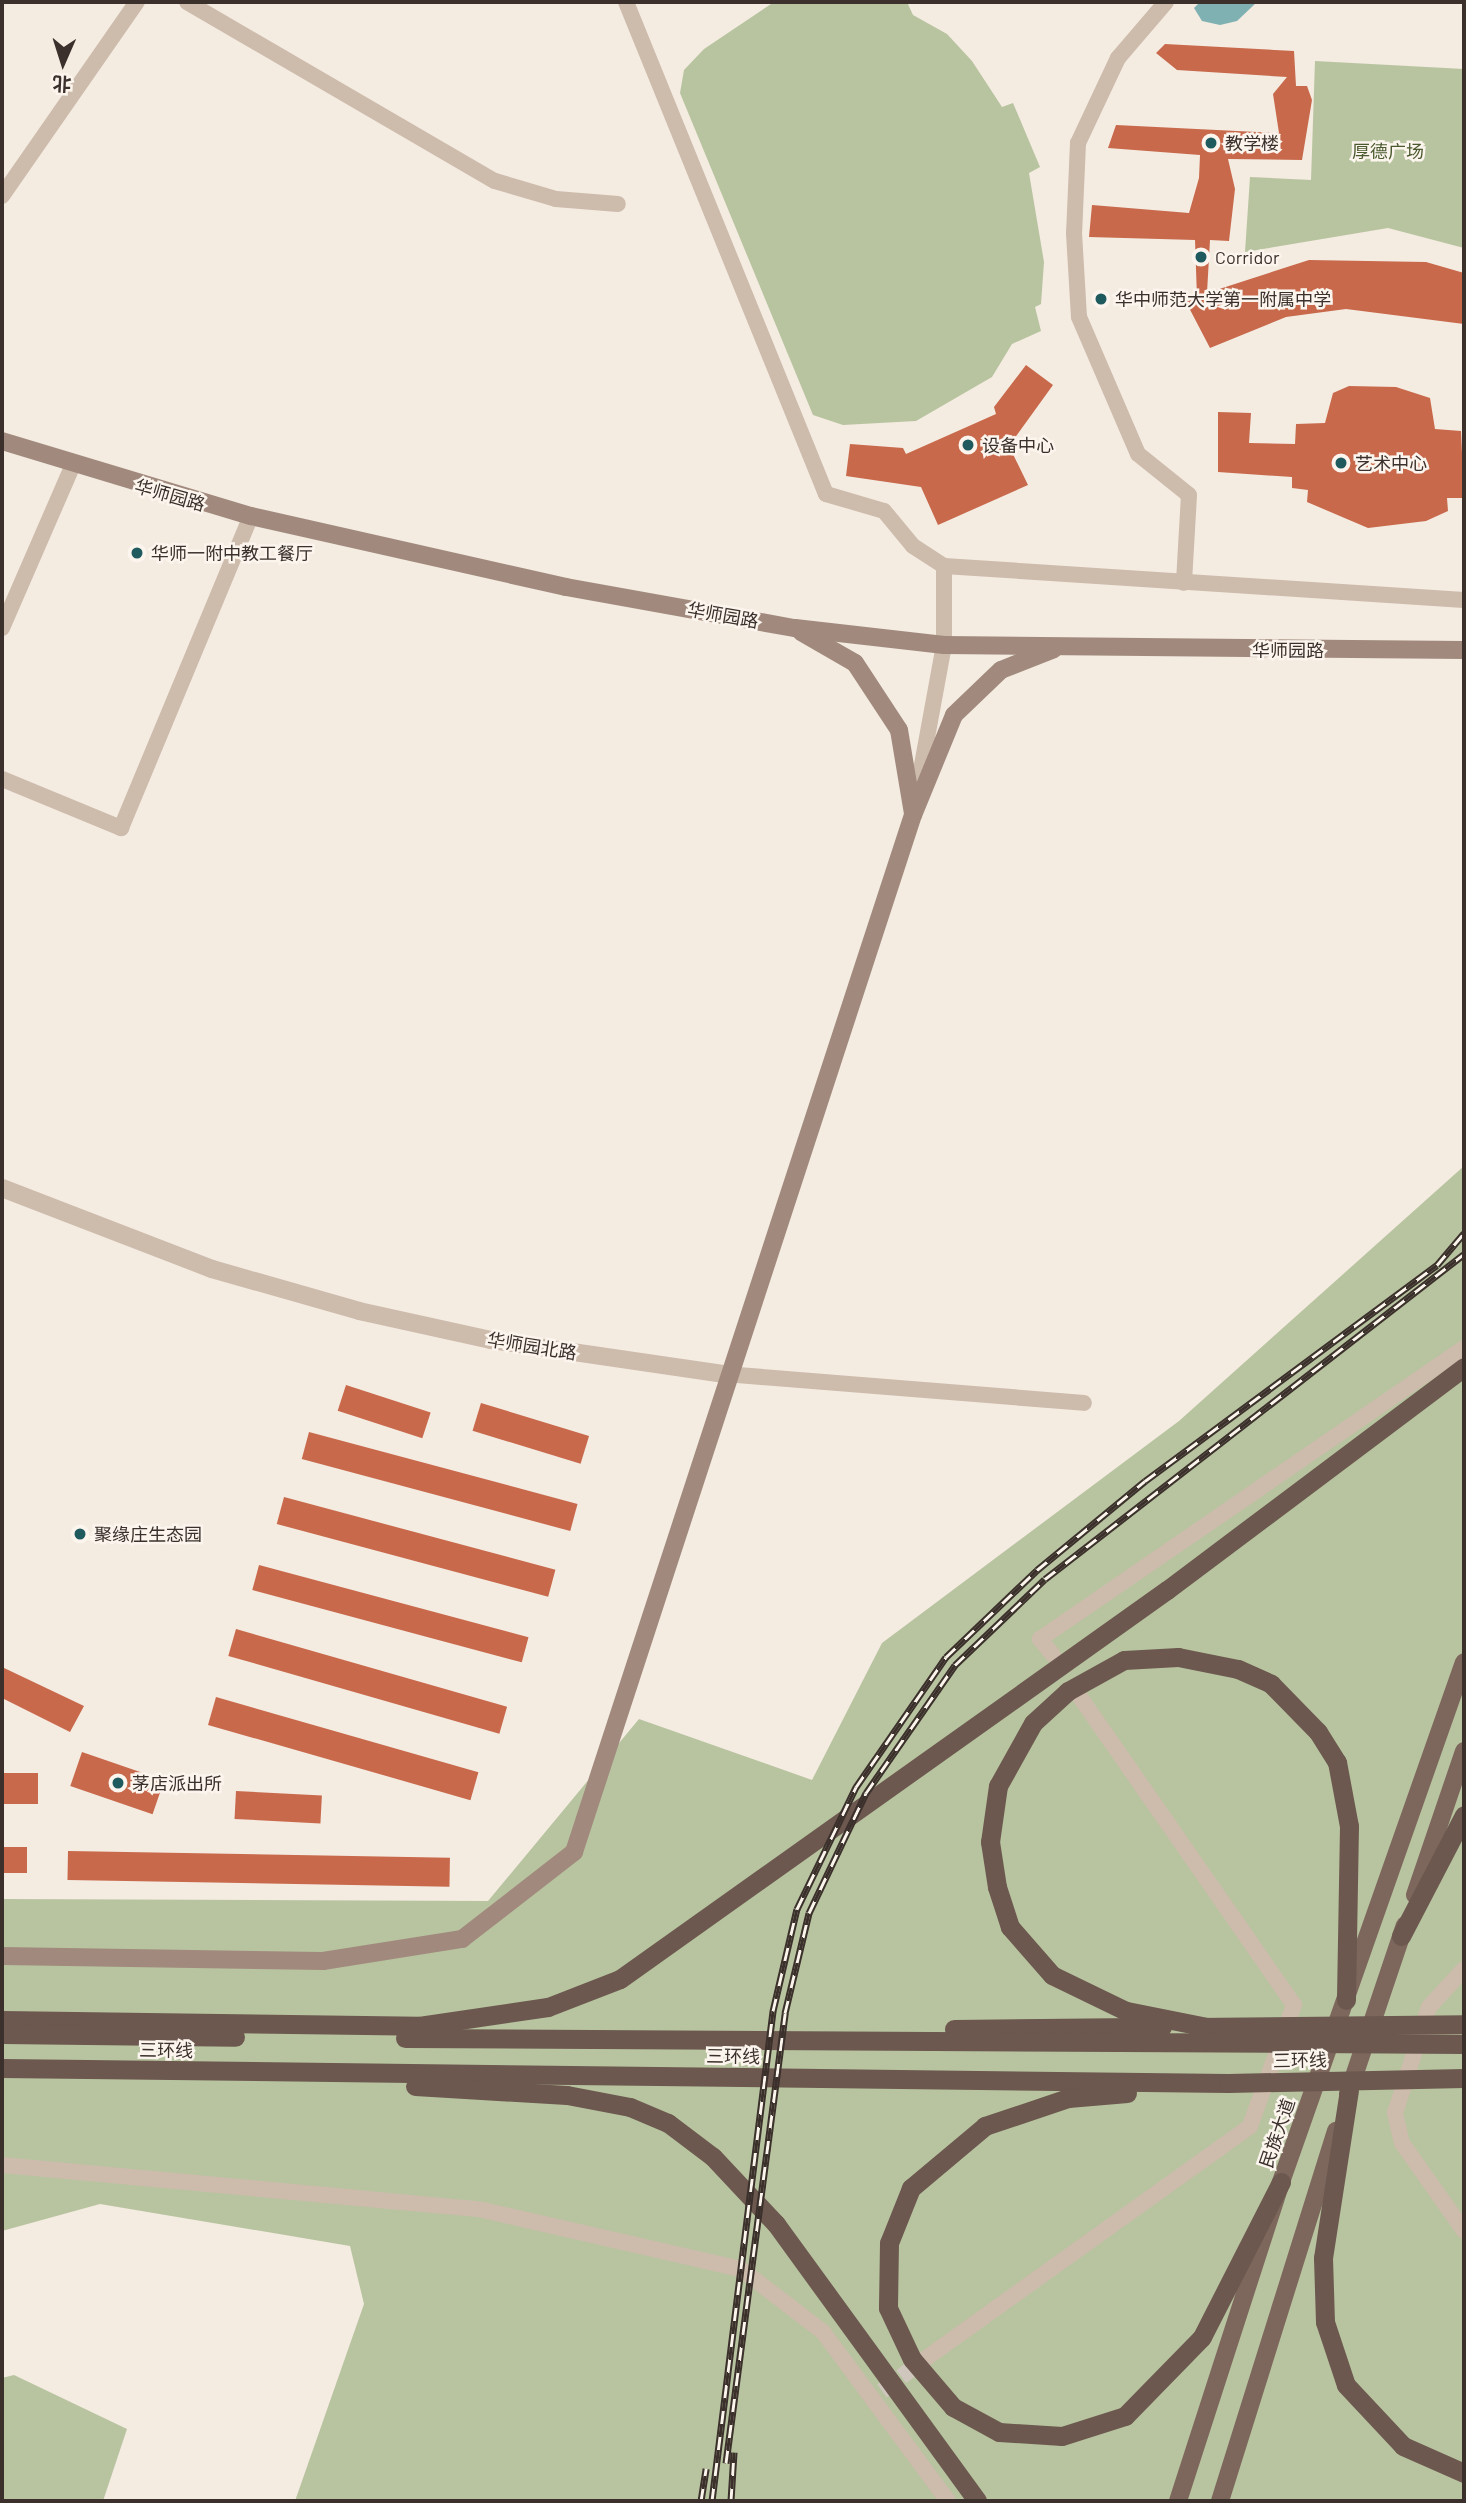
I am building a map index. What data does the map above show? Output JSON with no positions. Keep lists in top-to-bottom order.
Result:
{
  "streets": {
    "highway": ["三环线"],
    "main road": ["华师园路", "民族大道"],
    "street": ["华师园北路"]
  },
  "parks": ["厚德广场"],
  "places": [
    "教学楼",
    "Corridor",
    "华中师范大学第一附属中学",
    "设备中心",
    "艺术中心",
    "华师一附中教工餐厅",
    "聚缘庄生态园",
    "茅店派出所"
  ],
  "north": "bottom"
}
